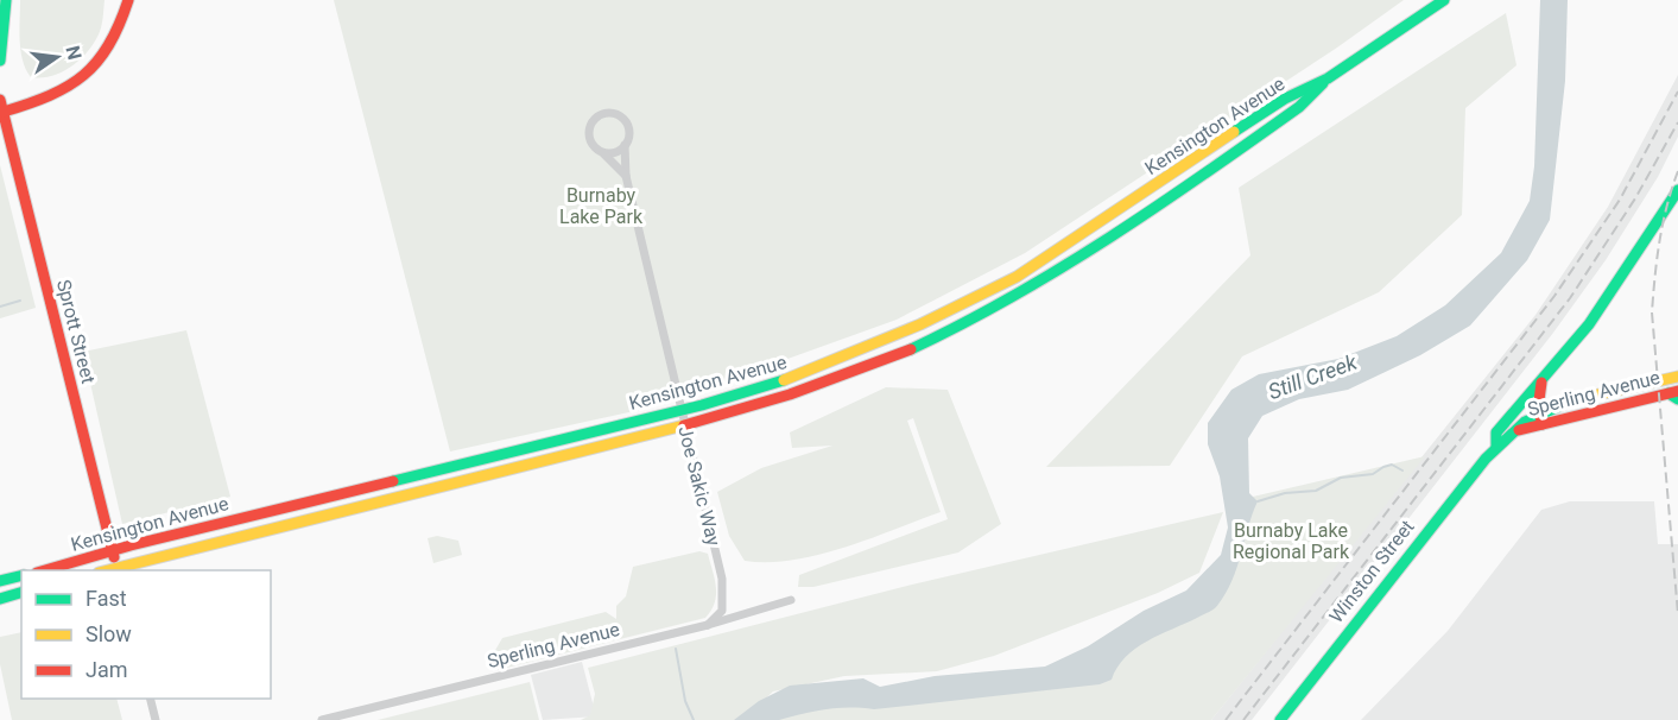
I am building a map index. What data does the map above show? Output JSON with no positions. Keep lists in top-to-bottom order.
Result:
{
  "streets": {
    "main road": [
      "Kensington Avenue",
      "Sprott Street",
      "Sperling Avenue",
      "Winston Street"
    ],
    "street": ["Joe Sakic Way"]
  },
  "crossings": [
    ["Kensington Avenue", "Sprott Street"],
    ["Kensington Avenue", "Joe Sakic Way"],
    ["Sperling Avenue", "Joe Sakic Way"],
    ["Sperling Avenue", "Winston Street"]
  ],
  "water": ["Still Creek"],
  "parks": ["Burnaby Lake Park", "Burnaby Lake Regional Park"],
  "legend": ["Fast", "Slow", "Jam"],
  "north": "right"
}
